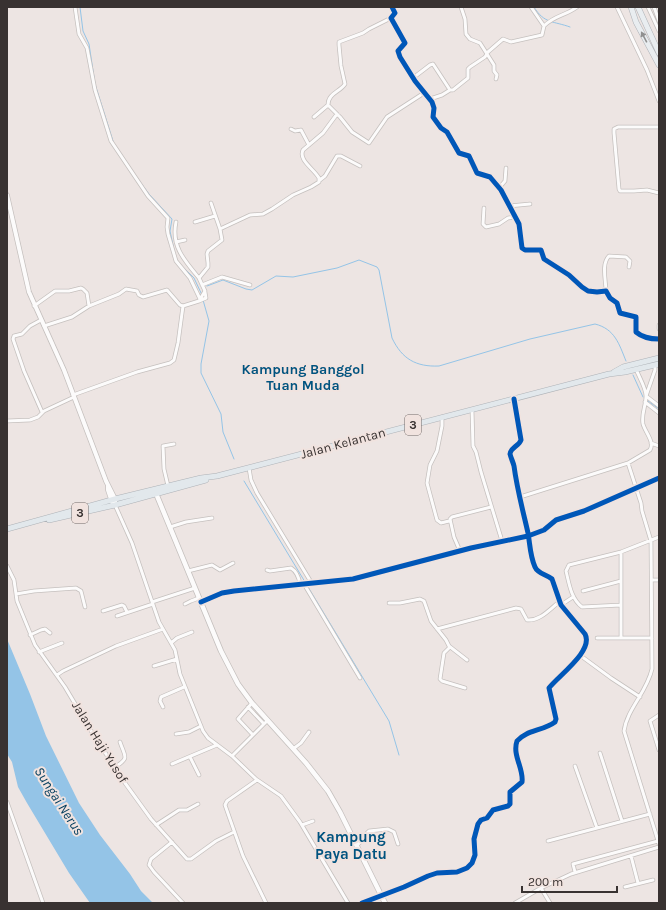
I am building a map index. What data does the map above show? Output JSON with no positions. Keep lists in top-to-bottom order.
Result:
{
  "streets": {
    "highway": ["3", "Jalan Kelantan"],
    "street": ["Jalan Haji Yusof"]
  },
  "districts": ["Kampung Banggol Tuan Muda", "Kampung Paya Datu"],
  "water": ["Sungai Nerus"],
  "scale_bar": "200 m"
}
